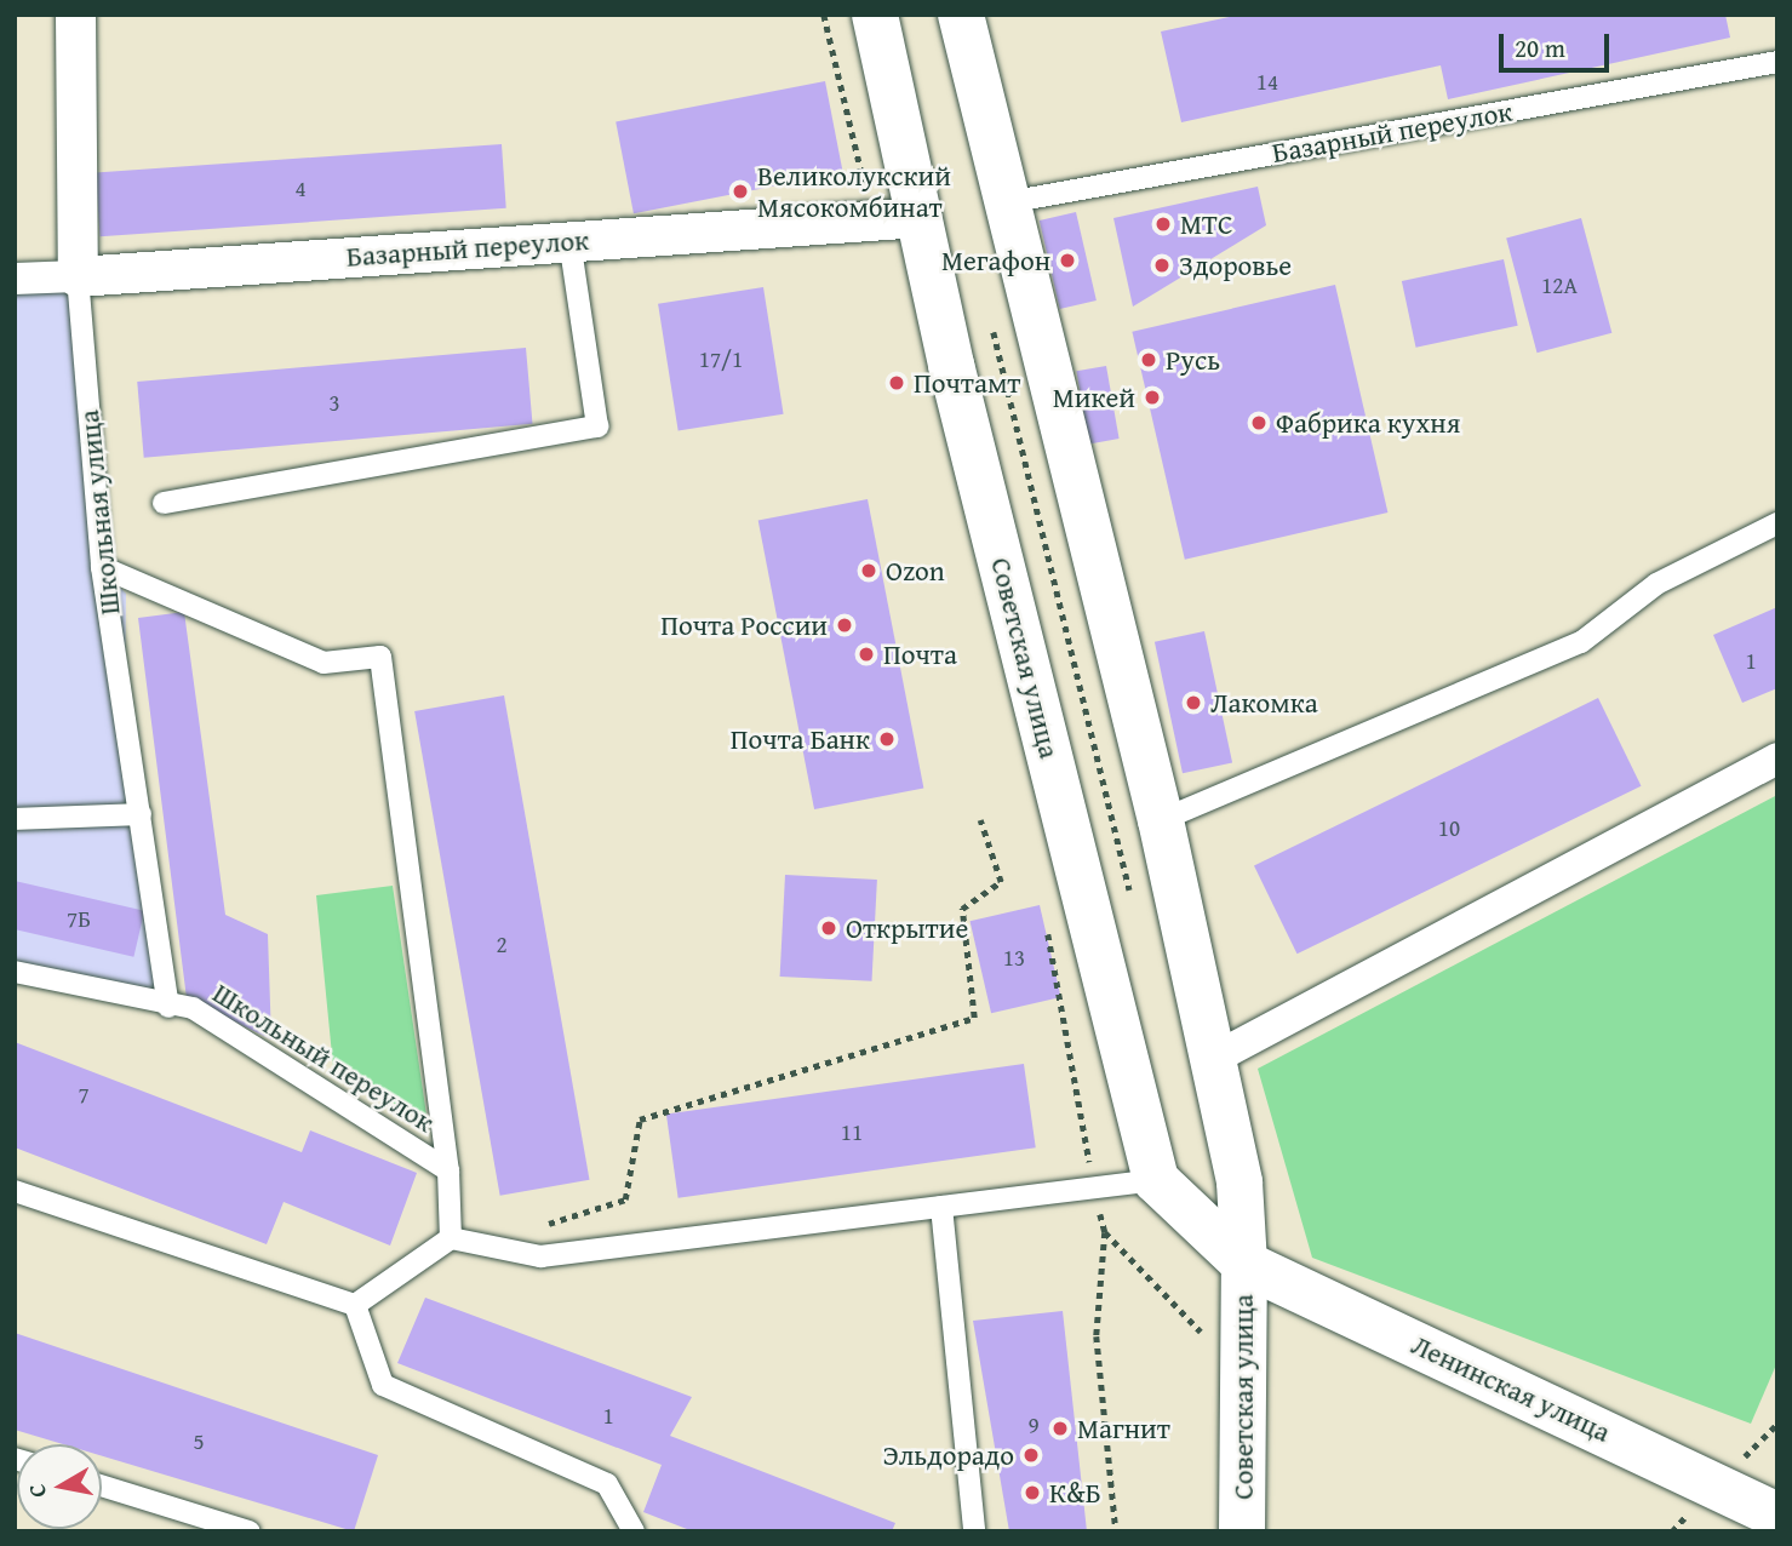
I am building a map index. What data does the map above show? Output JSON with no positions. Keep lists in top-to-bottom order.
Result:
{
  "streets": {
    "main road": ["Советская улица", "Ленинская улица"],
    "street": ["Базарный переулок", "Школьная улица"],
    "lane": ["Школьный переулок"]
  },
  "crossings": [
    ["Базарный переулок", "Школьная улица"],
    ["Базарный переулок", "Советская улица"],
    ["Школьная улица", "Школьный переулок"],
    ["Советская улица", "Ленинская улица"]
  ],
  "places": [
    "Великолукский Мясокомбинат",
    "МТС",
    "Мегафон",
    "Здоровье",
    "Русь",
    "Почтамт",
    "Микей",
    "Фабрика кухня",
    "Ozon",
    "Почта России",
    "Почта",
    "Лакомка",
    "Почта Банк",
    "Открытие",
    "Магнит",
    "Эльдорадо",
    "К&Б"
  ],
  "house_numbers": [
    "14",
    "4",
    "12А",
    "17/1",
    "3",
    "1",
    "10",
    "7Б",
    "2",
    "13",
    "7",
    "11",
    "1",
    "9",
    "5"
  ],
  "scale_bar": "20 m",
  "north": "left"
}
